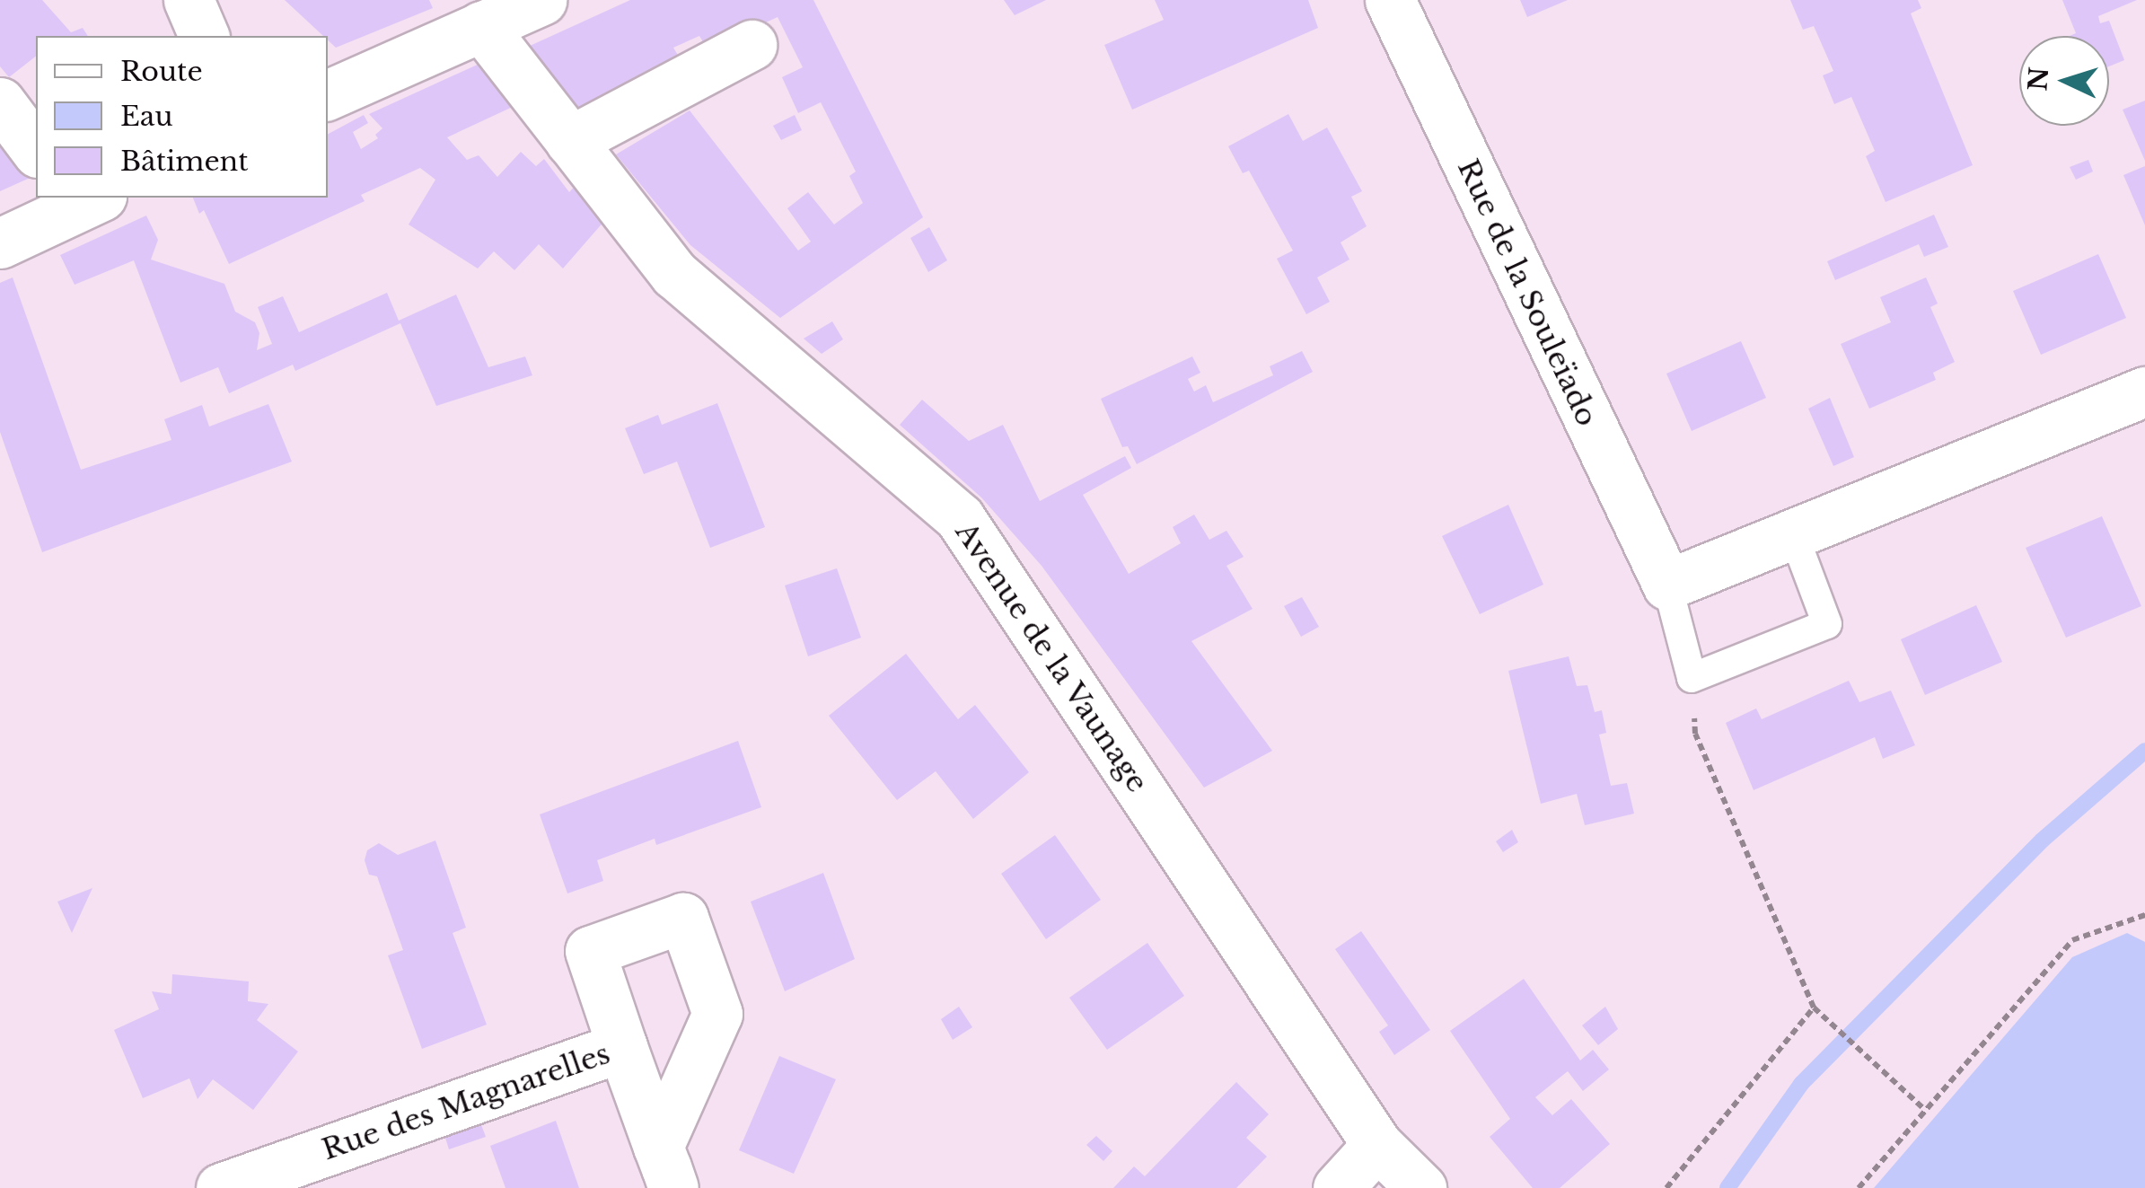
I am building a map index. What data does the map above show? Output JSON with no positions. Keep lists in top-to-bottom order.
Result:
{
  "streets": {
    "street": ["Rue de la Souleïado", "Avenue de la Vaunage", "Rue des Magnarelles"]
  },
  "legend": ["Route", "Eau", "Bâtiment"],
  "north": "left"
}
